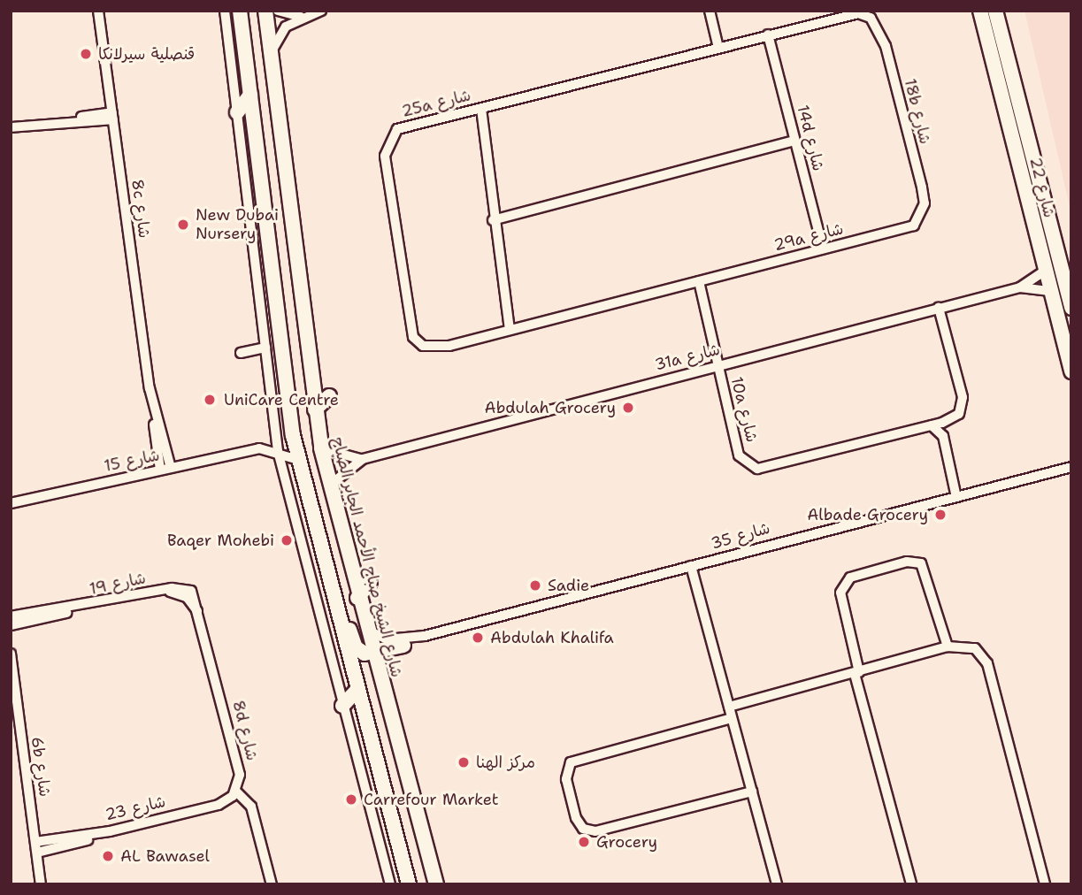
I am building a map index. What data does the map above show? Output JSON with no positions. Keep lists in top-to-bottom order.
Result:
{
  "streets": {
    "main road": ["شارع 22", "شارع الشيخ صباح الأحمد الجابر الصباح"],
    "street": [
      "25a شارع",
      "18b شارع",
      "14d شارع",
      "8c شارع",
      "29a شارع",
      "31a شارع",
      "10a شارع",
      "شارع 15",
      "شارع 35",
      "شارع 19",
      "8d شارع",
      "6b شارع",
      "شارع 23"
    ]
  },
  "crossings": [
    ["25a شارع", "18b شارع"],
    ["25a شارع", "14d شارع"],
    ["25a شارع", "29a شارع"],
    ["25a شارع", "10a شارع"],
    ["18b شارع", "29a شارع"],
    ["14d شارع", "29a شارع"],
    ["شارع 22", "31a شارع"],
    ["8c شارع", "شارع 15"],
    ["29a شارع", "10a شارع"],
    ["31a شارع", "10a شارع"],
    ["31a شارع", "شارع الشيخ صباح الأحمد الجابر الصباح"],
    ["شارع 35", "شارع الشيخ صباح الأحمد الجابر الصباح"],
    ["شارع 19", "8d شارع"],
    ["8d شارع", "شارع 23"],
    ["6b شارع", "شارع 23"]
  ],
  "places": [
    "قنصلية سيرلانكا",
    "New Dubai Nursery",
    "UniCare Centre",
    "Abdulah Grocery",
    "Albade Grocery",
    "Baqer Mohebi",
    "Sadie",
    "Abdulah Khalifa",
    "مركز الهنا",
    "Carrefour Market",
    "Grocery",
    "AL Bawasel"
  ]
}
